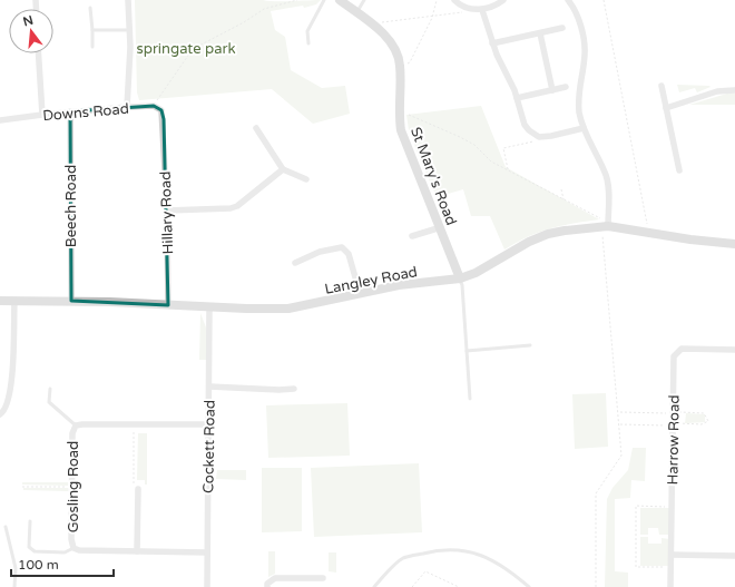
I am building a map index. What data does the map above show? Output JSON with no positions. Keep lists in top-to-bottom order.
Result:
{
  "streets": {
    "street": [
      "Downs Road",
      "St Mary's Road",
      "Beech Road",
      "Hillary Road",
      "Langley Road",
      "Harrow Road",
      "Cockett Road",
      "Gosling Road"
    ]
  },
  "crossings": [
    ["Downs Road", "Beech Road"],
    ["Downs Road", "Hillary Road"],
    ["St Mary's Road", "Langley Road"],
    ["Beech Road", "Langley Road"],
    ["Hillary Road", "Langley Road"],
    ["Langley Road", "Cockett Road"],
    ["Cockett Road", "Gosling Road"]
  ],
  "parks": ["springate park"],
  "scale_bar": "100 m",
  "north": "top"
}
